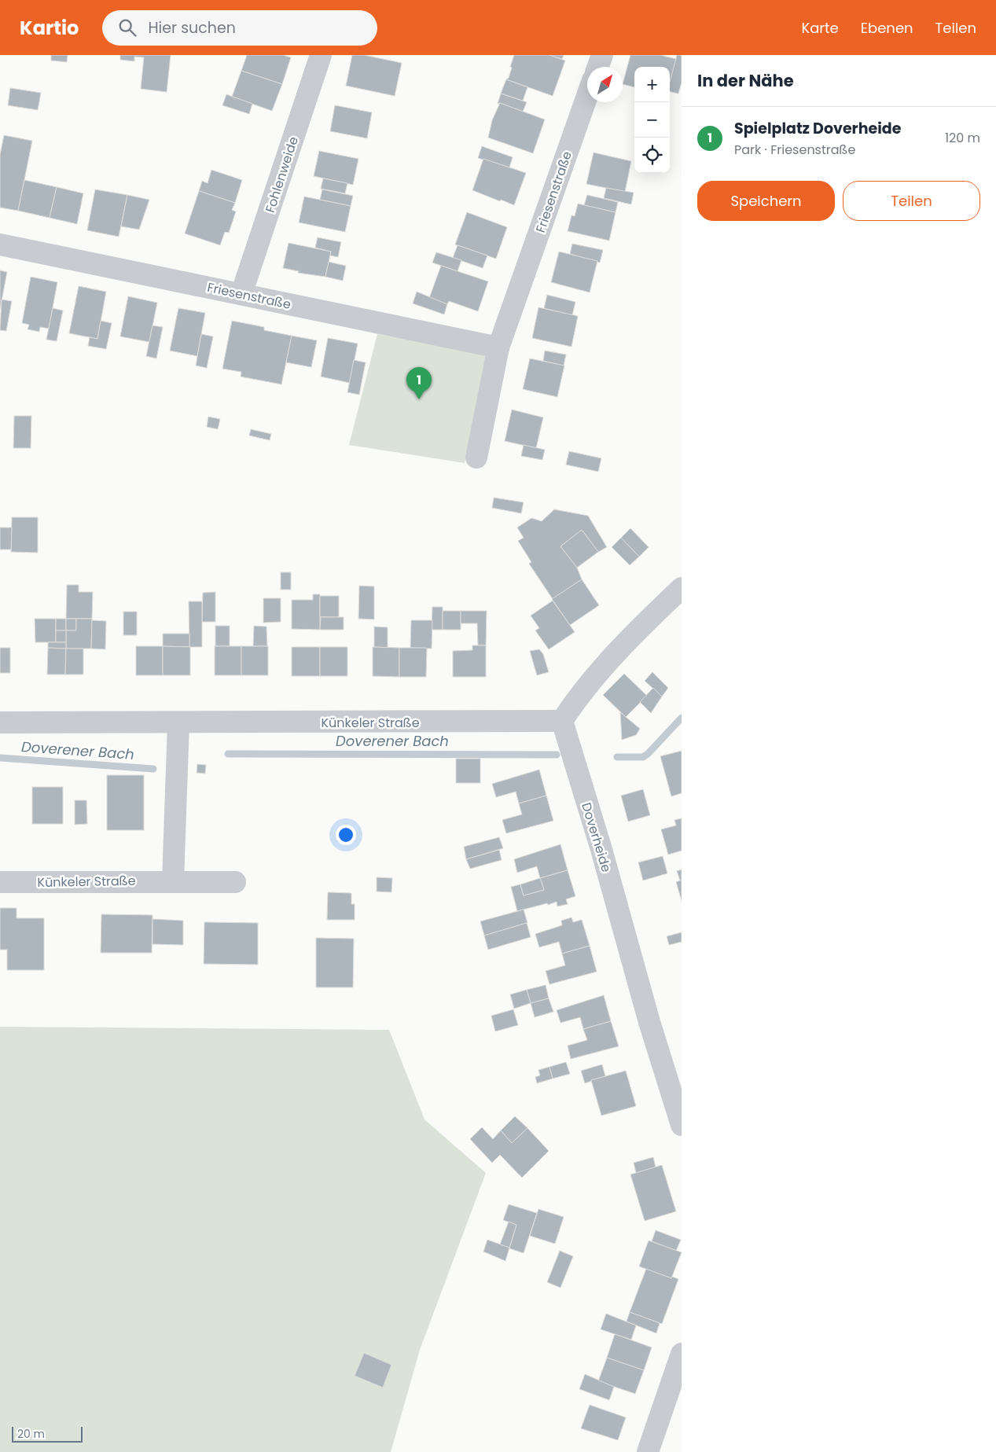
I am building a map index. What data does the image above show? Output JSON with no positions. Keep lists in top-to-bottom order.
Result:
{
  "streets": {
    "street": [
      "Fohlenweide",
      "Friesenstraße",
      "Künkeler Straße",
      "Doverheide"
    ]
  },
  "crossings": [
    ["Fohlenweide", "Friesenstraße"],
    ["Künkeler Straße", "Doverheide"]
  ],
  "water": ["Doverener Bach"],
  "scale_bar": "20 m",
  "north": "top right",
  "page": {
    "header": "Kartio",
    "search": "Hier suchen",
    "nav": ["Karte", "Ebenen", "Teilen"],
    "heading": "In der Nähe",
    "map_buttons": ["+", "−"],
    "list": [
      {
        "mark": "1",
        "name": "Spielplatz Doverheide",
        "note": "Park · Friesenstraße",
        "value": "120 m"
      }
    ],
    "buttons": ["Speichern", "Teilen"],
    "pins": "1",
    "scale": "20 m"
  }
}
